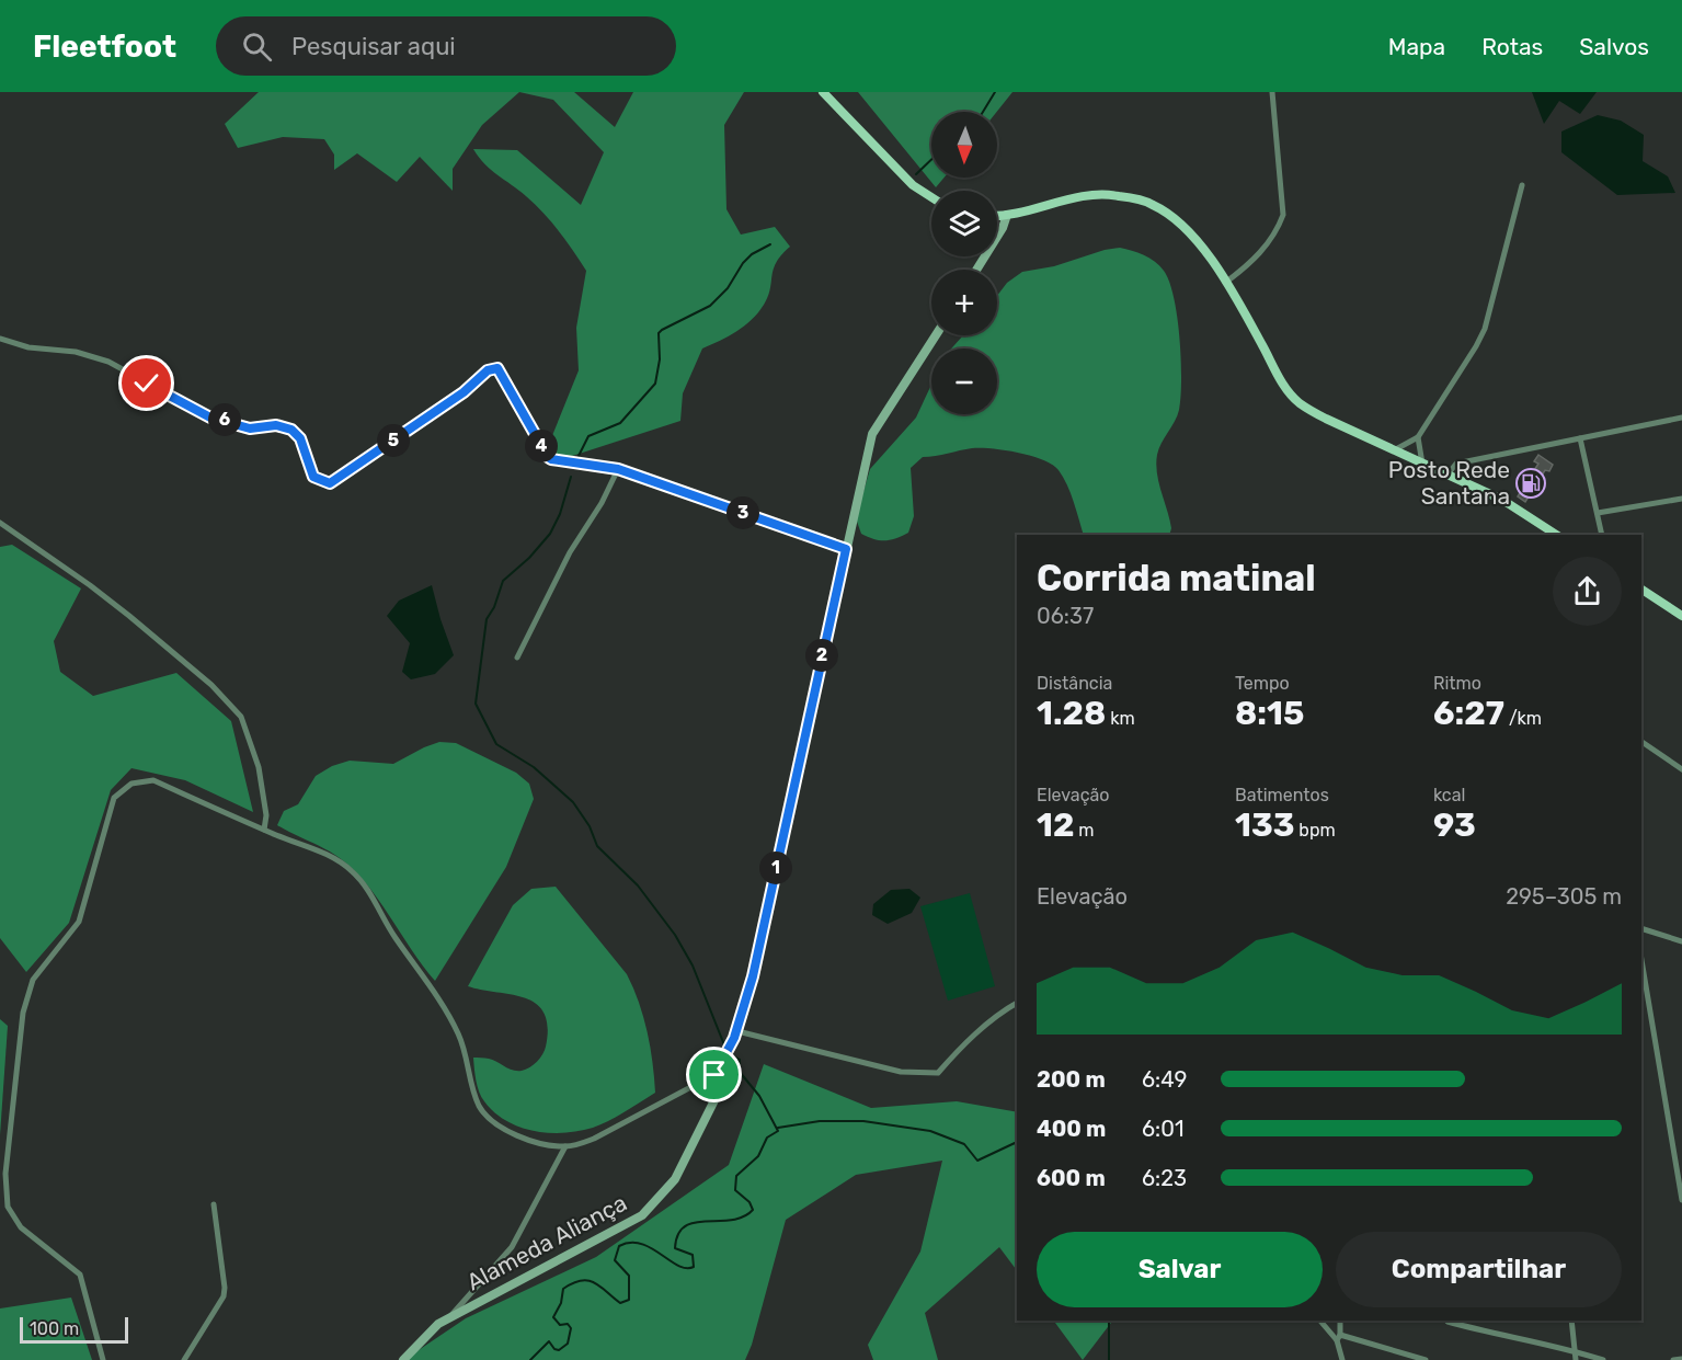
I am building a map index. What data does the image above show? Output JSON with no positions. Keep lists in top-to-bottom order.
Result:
{
  "streets": {
    "street": ["Alameda Aliança"]
  },
  "places": {
    "fuel station": ["Posto Rede Santana"]
  },
  "scale_bar": "100 m",
  "north": "bottom",
  "page": {
    "header": "Fleetfoot",
    "search": "Pesquisar aqui",
    "nav": ["Mapa", "Rotas", "Salvos"],
    "map_buttons": ["+", "−"],
    "pins": [
      "6",
      "5",
      "4",
      "3",
      "2",
      "1"
    ],
    "heading": ["Corrida matinal", "06:37"],
    "stats": [
      ["Distância", "1.28 km"],
      ["Tempo", "8:15"],
      ["Ritmo", "6:27 /km"],
      ["Elevação", "12 m"],
      ["Batimentos", "133 bpm"],
      ["kcal", "93"]
    ],
    "chart": ["Elevação", "295–305 m"],
    "list": [
      {
        "name": "200 m",
        "note": "6:49"
      },
      {
        "name": "400 m",
        "note": "6:01"
      },
      {
        "name": "600 m",
        "note": "6:23"
      }
    ],
    "buttons": ["Salvar", "Compartilhar"],
    "scale": "100 m"
  }
}
